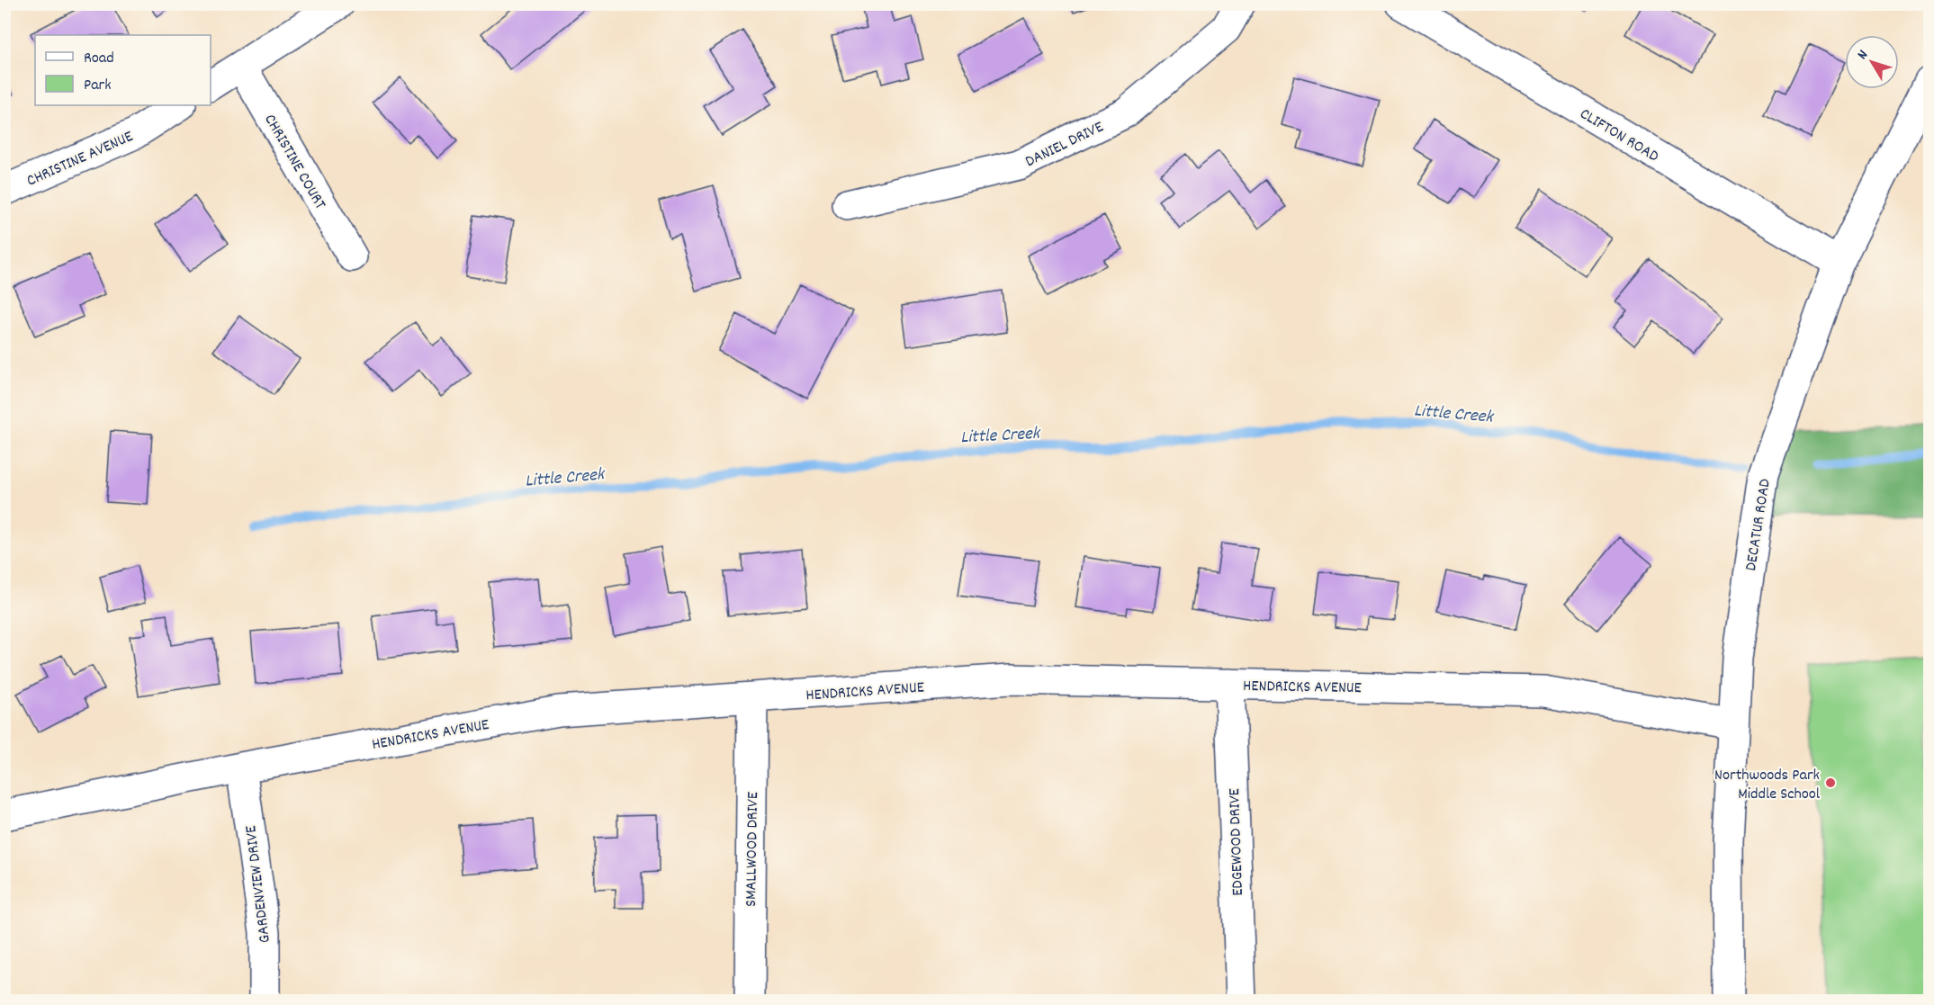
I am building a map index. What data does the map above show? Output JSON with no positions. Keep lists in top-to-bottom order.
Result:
{
  "streets": {
    "street": [
      "CLIFTON ROAD",
      "DANIEL DRIVE",
      "CHRISTINE AVENUE",
      "CHRISTINE COURT",
      "DECATUR ROAD",
      "HENDRICKS AVENUE",
      "EDGEWOOD DRIVE",
      "SMALLWOOD DRIVE",
      "GARDENVIEW DRIVE"
    ]
  },
  "crossings": [
    ["CLIFTON ROAD", "DECATUR ROAD"],
    ["DECATUR ROAD", "HENDRICKS AVENUE"],
    ["HENDRICKS AVENUE", "EDGEWOOD DRIVE"],
    ["HENDRICKS AVENUE", "SMALLWOOD DRIVE"],
    ["HENDRICKS AVENUE", "GARDENVIEW DRIVE"]
  ],
  "water": ["Little Creek"],
  "places": ["Northwoods Park Middle School"],
  "legend": ["Road", "Park"],
  "north": "top left"
}
